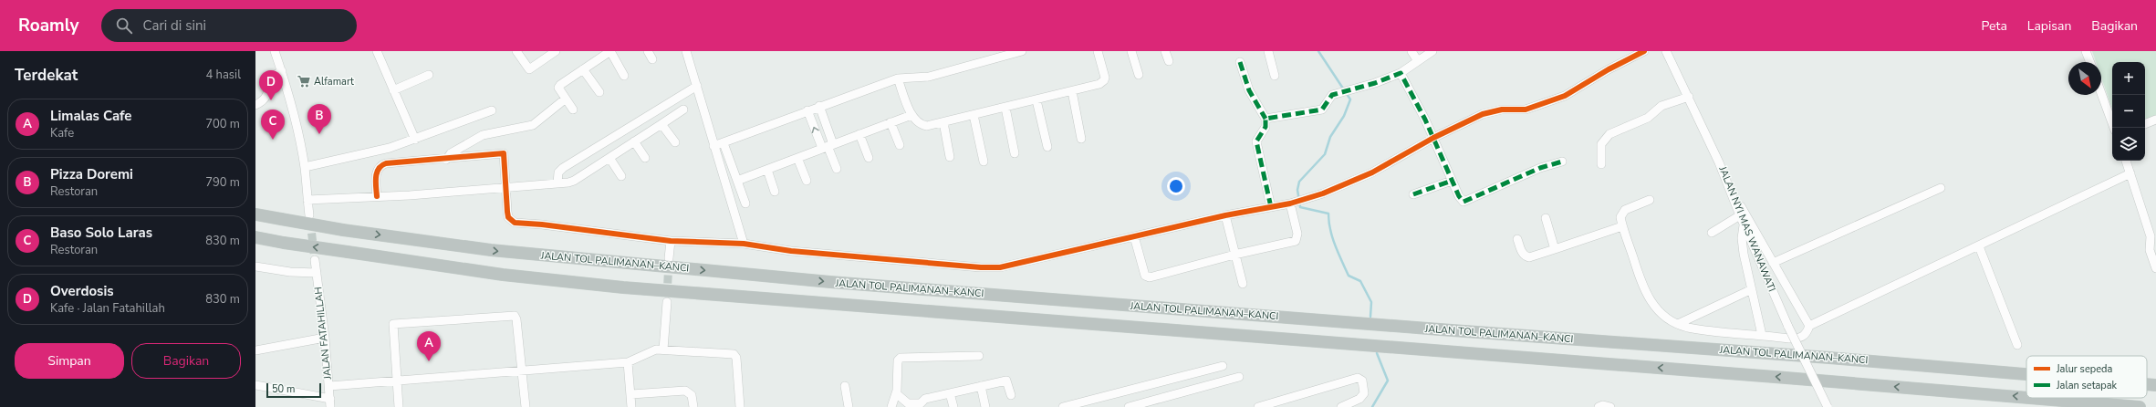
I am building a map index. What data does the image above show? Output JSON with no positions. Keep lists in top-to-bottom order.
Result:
{
  "streets": {
    "highway": ["JALAN TOL PALIMANAN–KANCI"],
    "street": ["JALAN NYI MAS WANAWATI", "JALAN FATAHILLAH"]
  },
  "places": {
    "supermarket": ["Alfamart"]
  },
  "legend": ["Jalur sepeda", "Jalan setapak"],
  "scale_bar": "50 m",
  "north": "bottom right",
  "page": {
    "header": "Roamly",
    "search": "Cari di sini",
    "nav": ["Peta", "Lapisan", "Bagikan"],
    "heading": ["Terdekat", "4 hasil"],
    "map_buttons": ["+", "−"],
    "pins": [
      "D",
      "B",
      "C",
      "A"
    ],
    "list": [
      {
        "mark": "A",
        "name": "Limalas Cafe",
        "note": "Kafe",
        "value": "700 m"
      },
      {
        "mark": "B",
        "name": "Pizza Doremi",
        "note": "Restoran",
        "value": "790 m"
      },
      {
        "mark": "C",
        "name": "Baso Solo Laras",
        "note": "Restoran",
        "value": "830 m"
      },
      {
        "mark": "D",
        "name": "Overdosis",
        "note": "Kafe · Jalan Fatahillah",
        "value": "830 m"
      }
    ],
    "buttons": ["Simpan", "Bagikan"],
    "scale": "50 m"
  }
}
